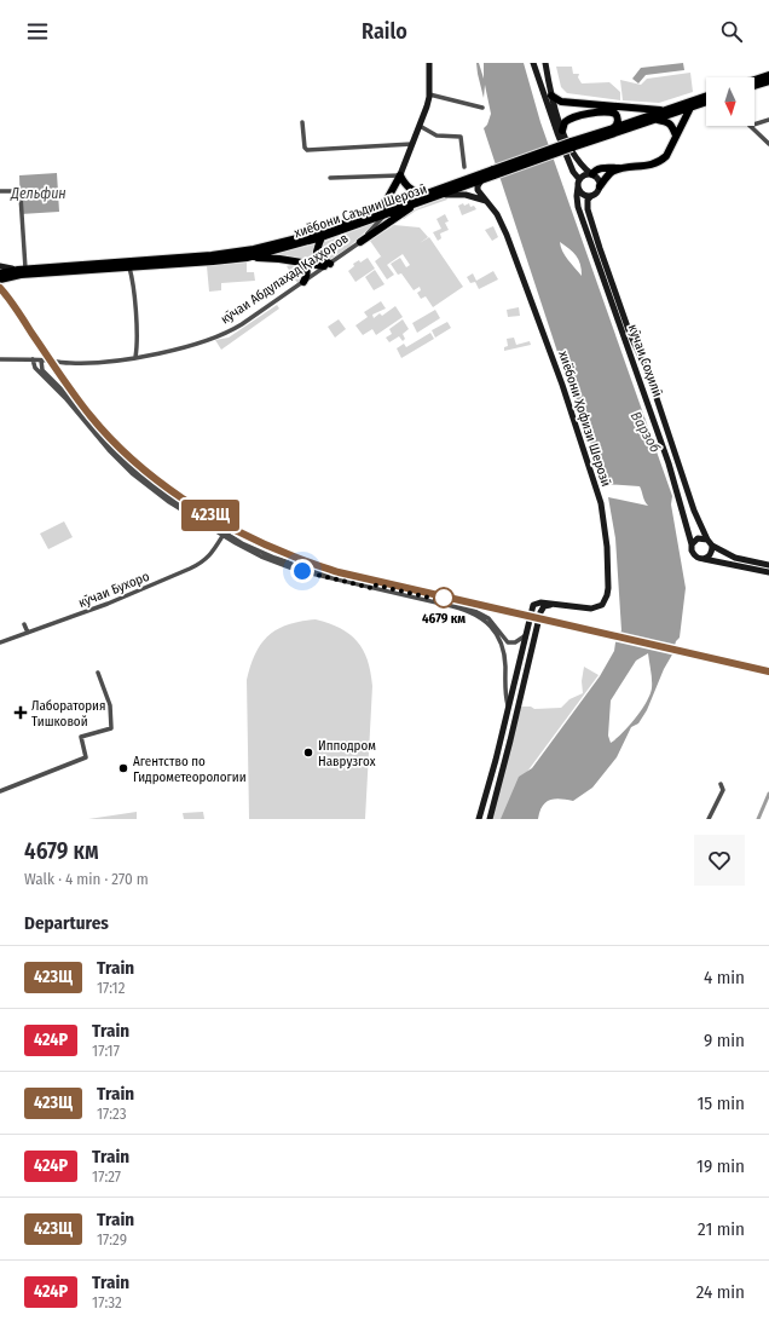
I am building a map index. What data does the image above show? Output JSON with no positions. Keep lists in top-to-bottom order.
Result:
{
  "streets": {
    "highway": ["хиёбони Саъдии Шерозӣ"],
    "main road": ["кӯчаи Абдулаҳад Қаҳҳоров", "кӯчаи Соҳилӣ", "хиёбони Ҳофизи Шерозӣ"],
    "street": ["кӯчаи Бухоро"]
  },
  "crossings": [
    ["хиёбони Саъдии Шерозӣ", "кӯчаи Абдулаҳад Қаҳҳоров"]
  ],
  "water": ["Дельфин", "Варзоб"],
  "places": {
    "other": ["4679 км", "Ипподром Наврузгох", "Агентство по Гидрометеорологии"],
    "health": ["Лаборатория Тишковой"]
  },
  "north": "bottom",
  "page": {
    "header": "Railo",
    "on_map": "423Щ",
    "heading": [
      ["4679 км", "Walk · 4 min · 270 m"],
      "Departures"
    ],
    "list": [
      {
        "mark": "423Щ",
        "name": "Train",
        "note": "17:12",
        "value": "4 min"
      },
      {
        "mark": "424Р",
        "name": "Train",
        "note": "17:17",
        "value": "9 min"
      },
      {
        "mark": "423Щ",
        "name": "Train",
        "note": "17:23",
        "value": "15 min"
      },
      {
        "mark": "424Р",
        "name": "Train",
        "note": "17:27",
        "value": "19 min"
      },
      {
        "mark": "423Щ",
        "name": "Train",
        "note": "17:29",
        "value": "21 min"
      },
      {
        "mark": "424Р",
        "name": "Train",
        "note": "17:32",
        "value": "24 min"
      }
    ]
  }
}
